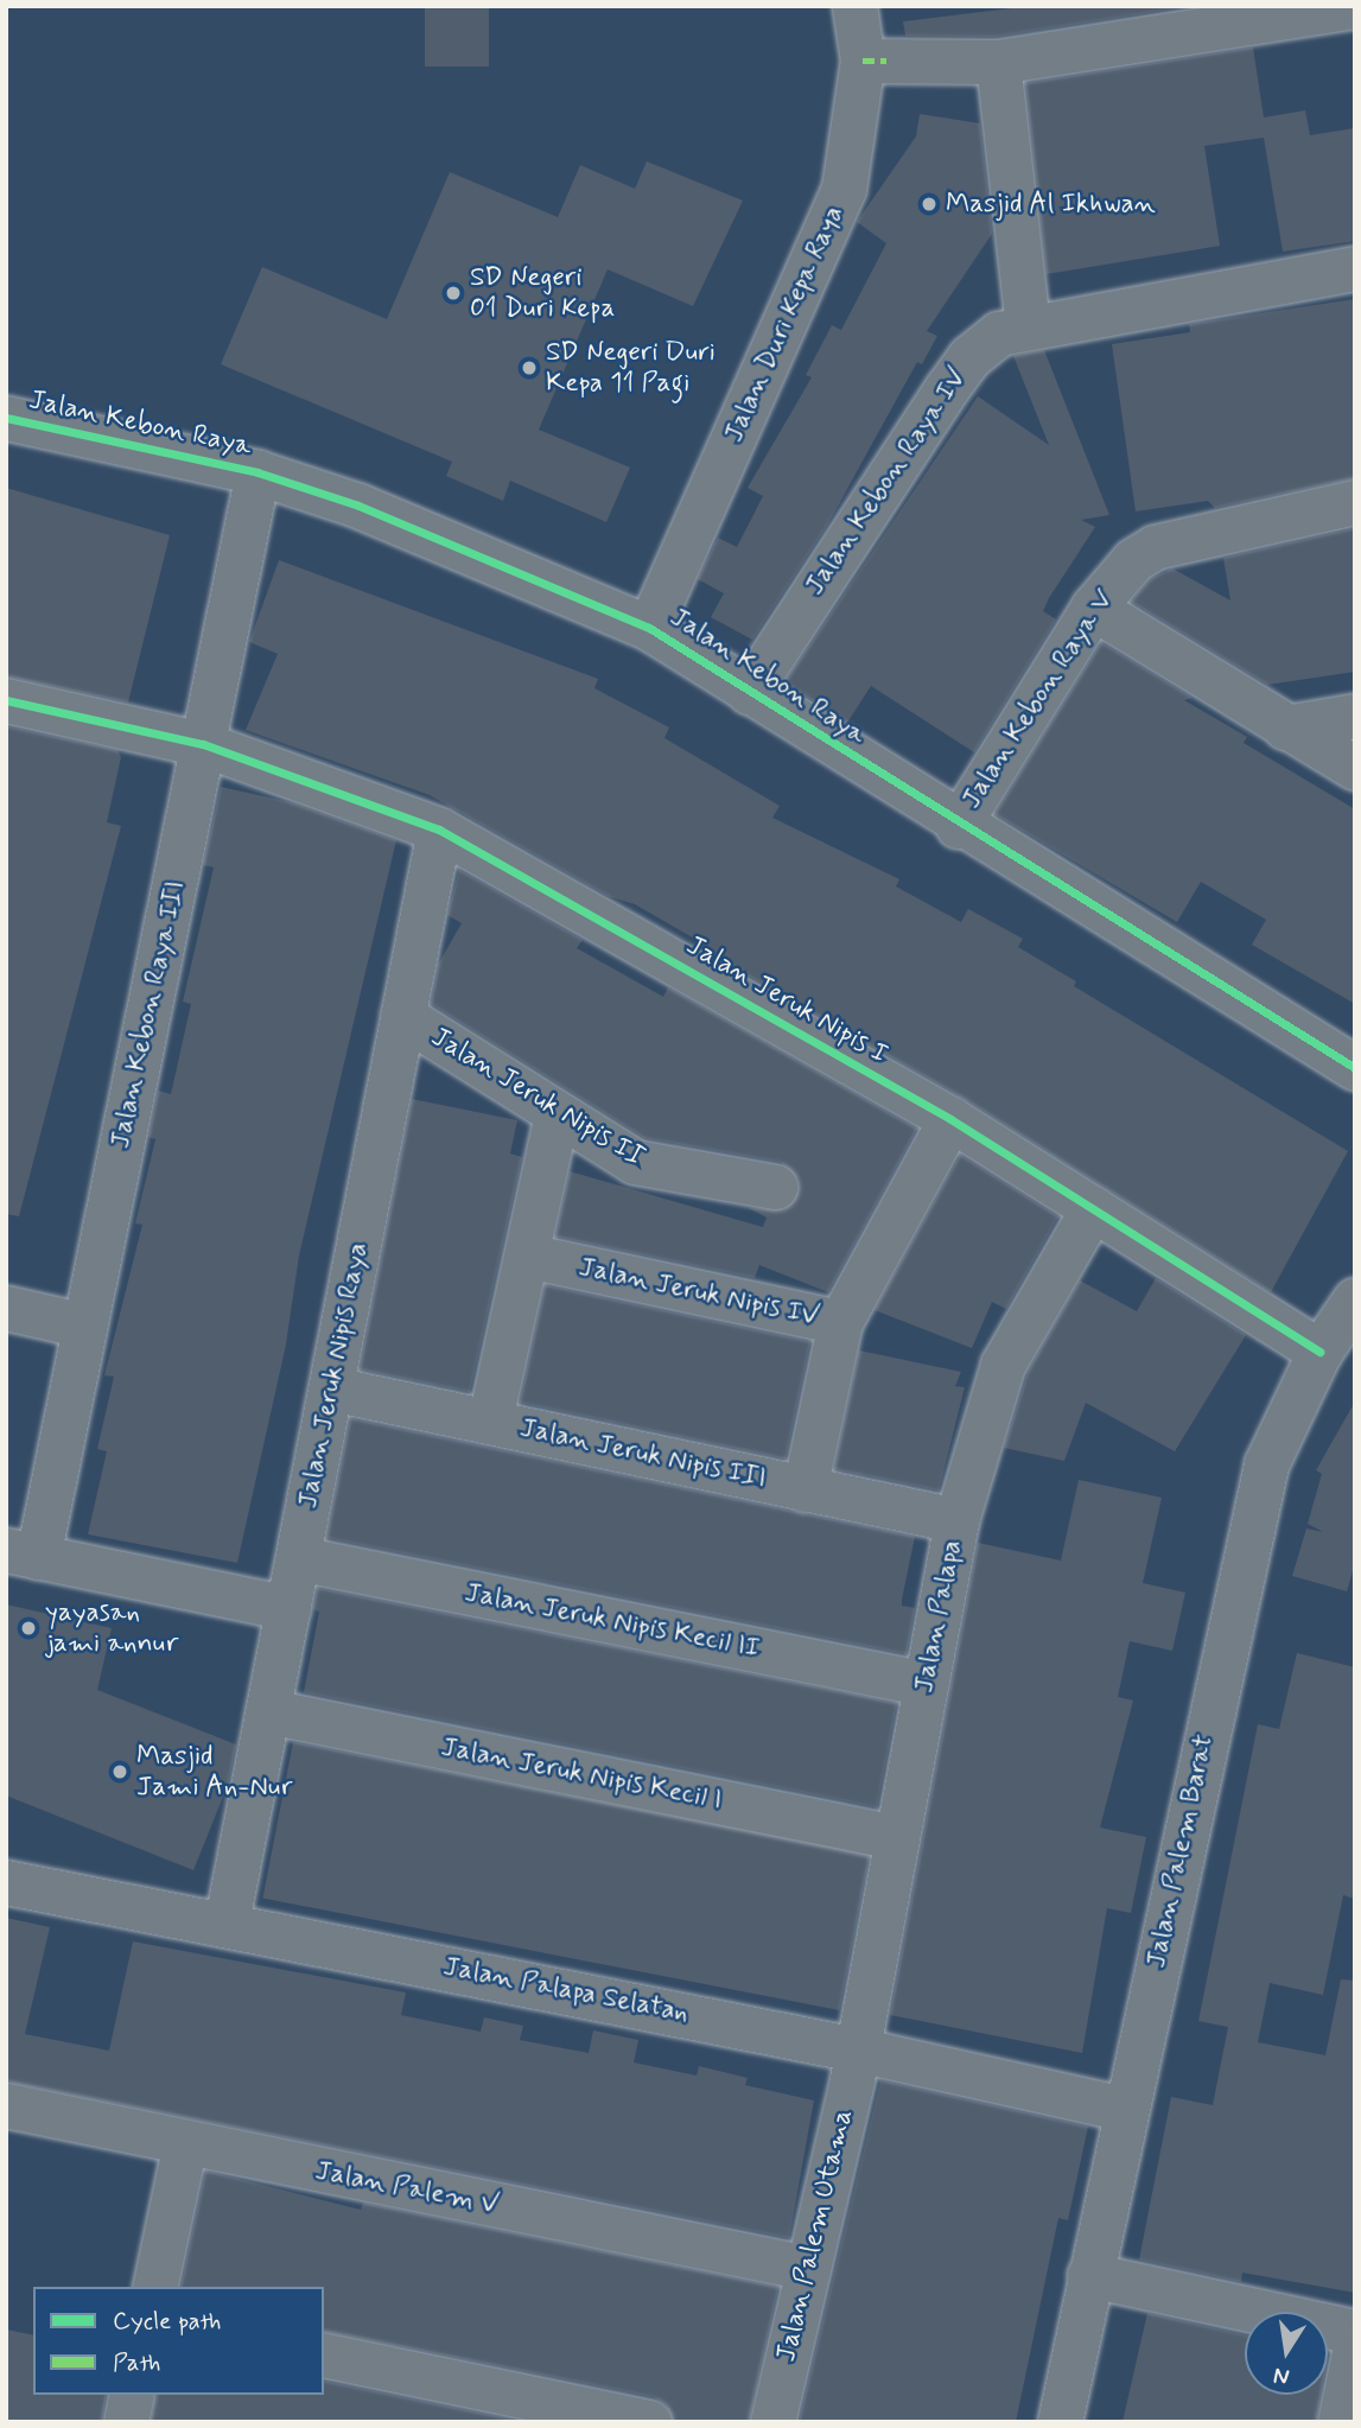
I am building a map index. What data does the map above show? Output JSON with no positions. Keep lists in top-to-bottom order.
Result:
{
  "streets": {
    "street": [
      "Jalan Duri Kepa Raya",
      "Jalan Kebon Raya",
      "Jalan Kebon Raya IV",
      "Jalan Kebon Raya V",
      "Jalan Jeruk Nipis I",
      "Jalan Kebon Raya III",
      "Jalan Jeruk Nipis II",
      "Jalan Jeruk Nipis IV",
      "Jalan Jeruk Nipis Raya",
      "Jalan Jeruk Nipis III",
      "Jalan Palapa",
      "Jalan Jeruk Nipis Kecil II",
      "Jalan Jeruk Nipis Kecil I",
      "Jalan Palem Barat",
      "Jalan Palapa Selatan",
      "Jalan Palem V",
      "Jalan Palem Utama"
    ]
  },
  "crossings": [
    ["Jalan Duri Kepa Raya", "Jalan Kebon Raya"],
    ["Jalan Kebon Raya", "Jalan Kebon Raya IV"],
    ["Jalan Kebon Raya", "Jalan Kebon Raya V"],
    ["Jalan Kebon Raya", "Jalan Kebon Raya III"],
    ["Jalan Jeruk Nipis I", "Jalan Kebon Raya III"],
    ["Jalan Jeruk Nipis I", "Jalan Jeruk Nipis IV"],
    ["Jalan Jeruk Nipis I", "Jalan Jeruk Nipis Raya"],
    ["Jalan Jeruk Nipis I", "Jalan Palapa"],
    ["Jalan Jeruk Nipis I", "Jalan Palem Barat"],
    ["Jalan Jeruk Nipis II", "Jalan Jeruk Nipis Raya"],
    ["Jalan Jeruk Nipis Raya", "Jalan Jeruk Nipis III"],
    ["Jalan Jeruk Nipis Raya", "Jalan Jeruk Nipis Kecil II"],
    ["Jalan Jeruk Nipis Raya", "Jalan Jeruk Nipis Kecil I"],
    ["Jalan Jeruk Nipis Raya", "Jalan Palapa Selatan"],
    ["Jalan Jeruk Nipis III", "Jalan Palapa"],
    ["Jalan Palapa", "Jalan Jeruk Nipis Kecil II"],
    ["Jalan Palapa", "Jalan Jeruk Nipis Kecil I"],
    ["Jalan Palapa", "Jalan Palapa Selatan"],
    ["Jalan Palapa", "Jalan Palem Utama"],
    ["Jalan Palem Barat", "Jalan Palapa Selatan"],
    ["Jalan Palapa Selatan", "Jalan Palem Utama"],
    ["Jalan Palem V", "Jalan Palem Utama"]
  ],
  "places": [
    "Masjid Al Ikhwan",
    "SD Negeri 01 Duri Kepa",
    "SD Negeri Duri Kepa 11 Pagi",
    "yayasan jami annur",
    "Masjid Jami An-Nur"
  ],
  "legend": ["Cycle path", "Path"],
  "north": "bottom"
}
